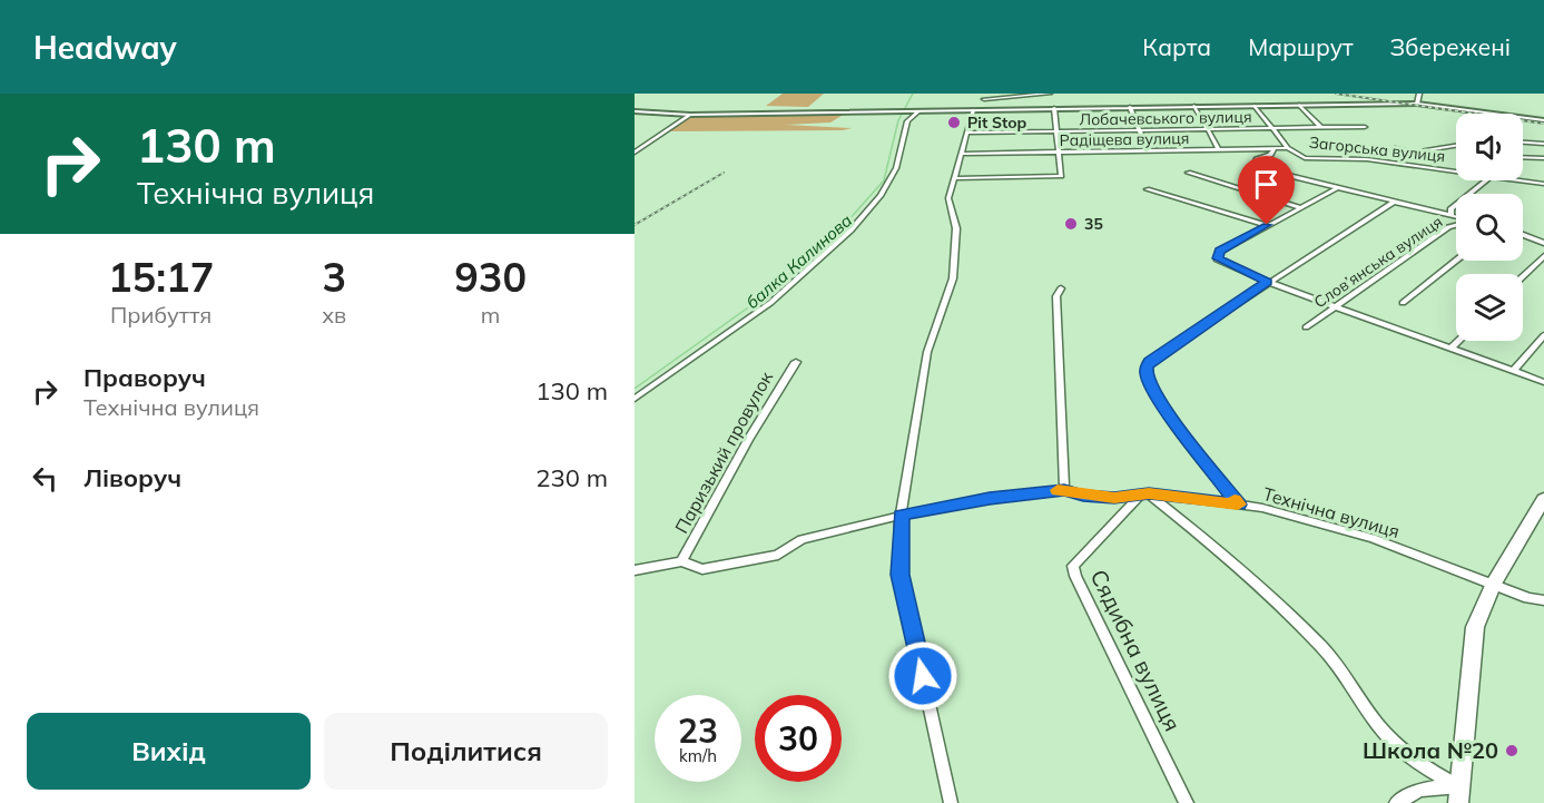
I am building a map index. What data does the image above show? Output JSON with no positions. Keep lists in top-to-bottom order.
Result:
{
  "streets": {
    "street": [
      "Лобачевського вулиця",
      "Радіщева вулиця",
      "Загорська вулиця",
      "Слов’янська вулиця",
      "Паризький провулок",
      "Технічна вулиця",
      "Сядибна вулиця"
    ]
  },
  "crossings": [
    ["Радіщева вулиця", "Загорська вулиця"],
    ["Паризький провулок", "Технічна вулиця"],
    ["Технічна вулиця", "Сядибна вулиця"]
  ],
  "water": ["балка Калинова"],
  "places": ["Pit Stop", "35", "Школа №20"],
  "page": {
    "header": "Headway",
    "nav": ["Карта", "Маршрут", "Збережені"],
    "turn": ["130 m", "Технічна вулиця"],
    "eta": [
      "15:17",
      "Прибуття",
      "3",
      "хв",
      "930",
      "m"
    ],
    "list": [
      {
        "name": "Праворуч",
        "note": "Технічна вулиця",
        "value": "130 m"
      },
      {
        "name": "Ліворуч",
        "value": "230 m"
      }
    ],
    "speed": "23 km/h",
    "limit": "30",
    "buttons": ["Вихід", "Поділитися"]
  }
}
